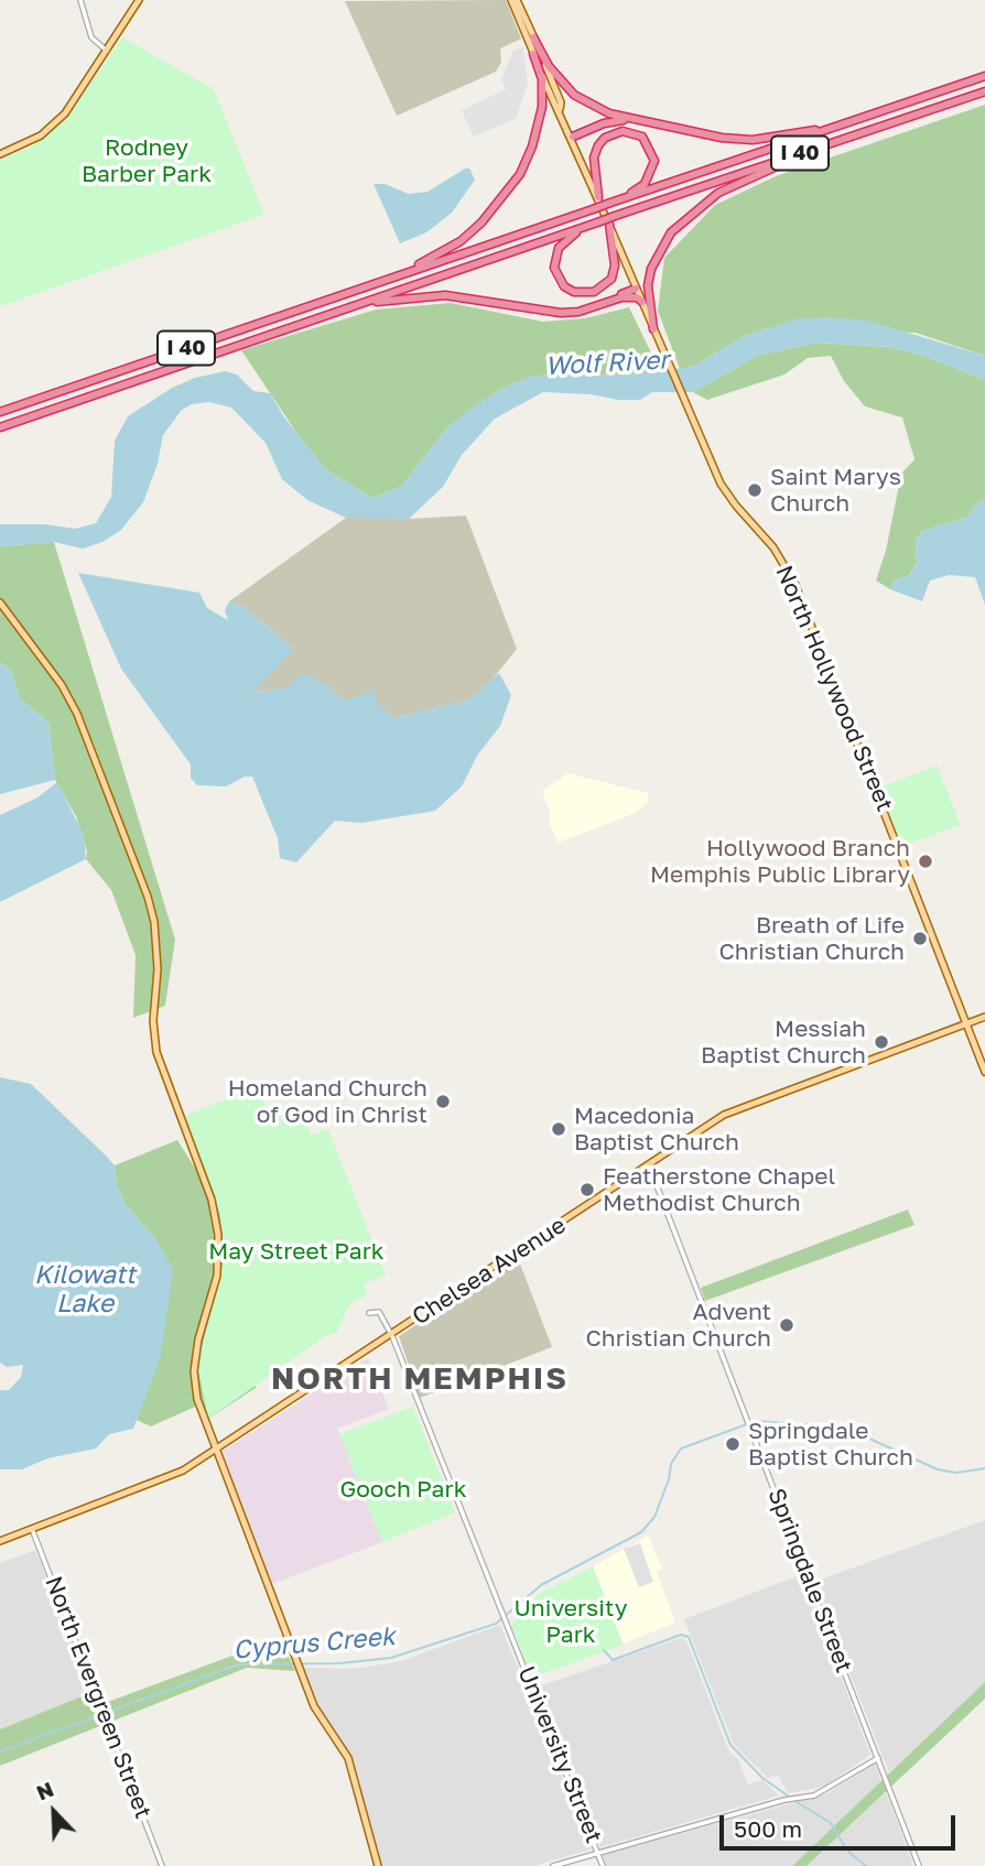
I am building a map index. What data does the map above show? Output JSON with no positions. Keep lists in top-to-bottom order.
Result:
{
  "streets": {
    "highway": ["I 40"],
    "main road": ["North Hollywood Street", "Chelsea Avenue"],
    "street": ["Springdale Street", "North Evergreen Street", "University Street"]
  },
  "crossings": [
    ["North Hollywood Street", "Chelsea Avenue"],
    ["Chelsea Avenue", "Springdale Street"],
    ["Chelsea Avenue", "North Evergreen Street"],
    ["Chelsea Avenue", "University Street"]
  ],
  "districts": ["NORTH MEMPHIS"],
  "water": ["Wolf River", "Kilowatt Lake", "Cyprus Creek"],
  "parks": [
    "Rodney Barber Park",
    "May Street Park",
    "Gooch Park",
    "University Park"
  ],
  "places": [
    "Saint Marys Church",
    "Hollywood Branch Memphis Public Library",
    "Breath of Life Christian Church",
    "Messiah Baptist Church",
    "Homeland Church of God in Christ",
    "Macedonia Baptist Church",
    "Featherstone Chapel Methodist Church",
    "Advent Christian Church",
    "Springdale Baptist Church"
  ],
  "scale_bar": "500 m",
  "north": "top left"
}
